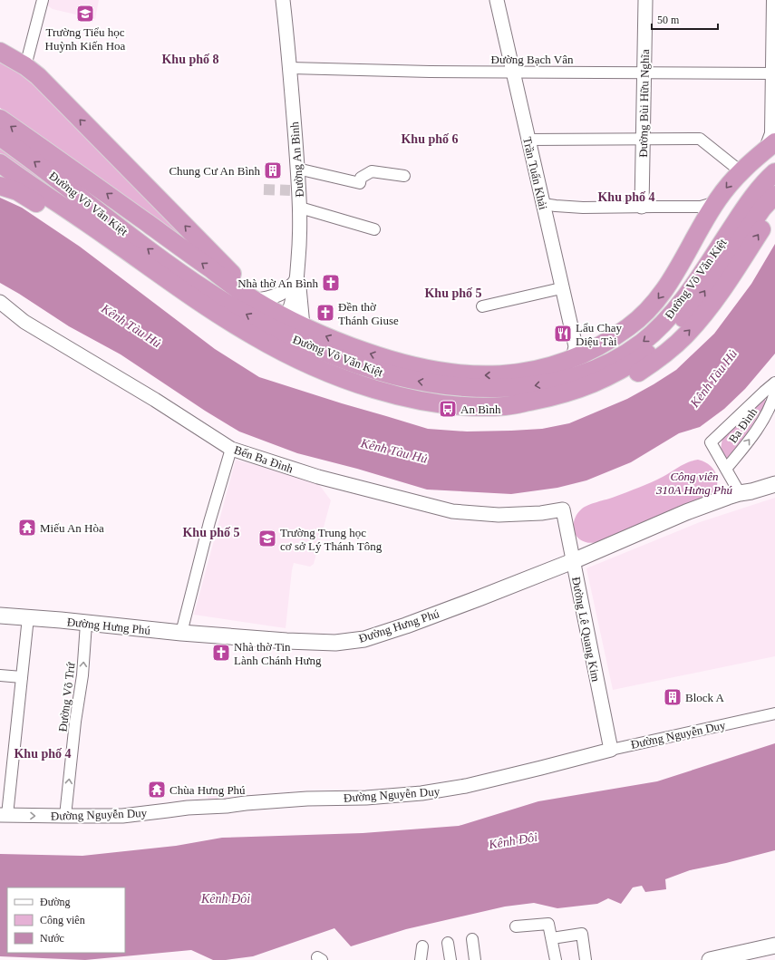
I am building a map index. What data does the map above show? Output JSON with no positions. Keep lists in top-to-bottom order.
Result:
{
  "streets": {
    "highway": ["Đường Võ Văn Kiệt"],
    "main road": ["Đường Hưng Phú"],
    "street": [
      "Đường Bạch Vân",
      "Đường Bùi Hữu Nghĩa",
      "Đường An Bình",
      "Trần Tuấn Khải",
      "Ba Đình",
      "Bến Ba Đình",
      "Đường Lê Quang Kim",
      "Đường Võ Trứ",
      "Đường Nguyễn Duy"
    ]
  },
  "crossings": [
    ["Đường Bạch Vân", "Đường Bùi Hữu Nghĩa"],
    ["Đường Bạch Vân", "Đường An Bình"],
    ["Đường Bạch Vân", "Trần Tuấn Khải"],
    ["Đường An Bình", "Đường Võ Văn Kiệt"],
    ["Trần Tuấn Khải", "Đường Võ Văn Kiệt"],
    ["Bến Ba Đình", "Đường Lê Quang Kim"],
    ["Đường Hưng Phú", "Đường Lê Quang Kim"],
    ["Đường Hưng Phú", "Đường Võ Trứ"],
    ["Đường Lê Quang Kim", "Đường Nguyễn Duy"],
    ["Đường Võ Trứ", "Đường Nguyễn Duy"]
  ],
  "one_way": ["Ba Đình"],
  "districts": [
    "Khu phố 8",
    "Khu phố 6",
    "Khu phố 4",
    "Khu phố 5",
    "Khu phố 5",
    "Khu phố 4"
  ],
  "water": ["Kênh Tàu Hủ", "Kênh Đôi"],
  "parks": ["Công viên 310A Hưng Phú"],
  "places": {
    "school or university": ["Trường Tiểu học Huỳnh Kiến Hoa", "Trường Trung học cơ sở Lý Thánh Tông"],
    "building": ["Chung Cư An Bình", "Block A"],
    "church": ["Nhà thờ An Bình", "Đền thờ Thánh Giuse", "Nhà thờ Tin Lành Chánh Hưng"],
    "restaurant": ["Lẩu Chay Diệu Tài"],
    "bus stop": ["An Bình"],
    "temple": ["Miếu An Hòa", "Chùa Hưng Phú"]
  },
  "legend": ["Đường", "Công viên", "Nước"],
  "scale_bar": "50 m"
}
